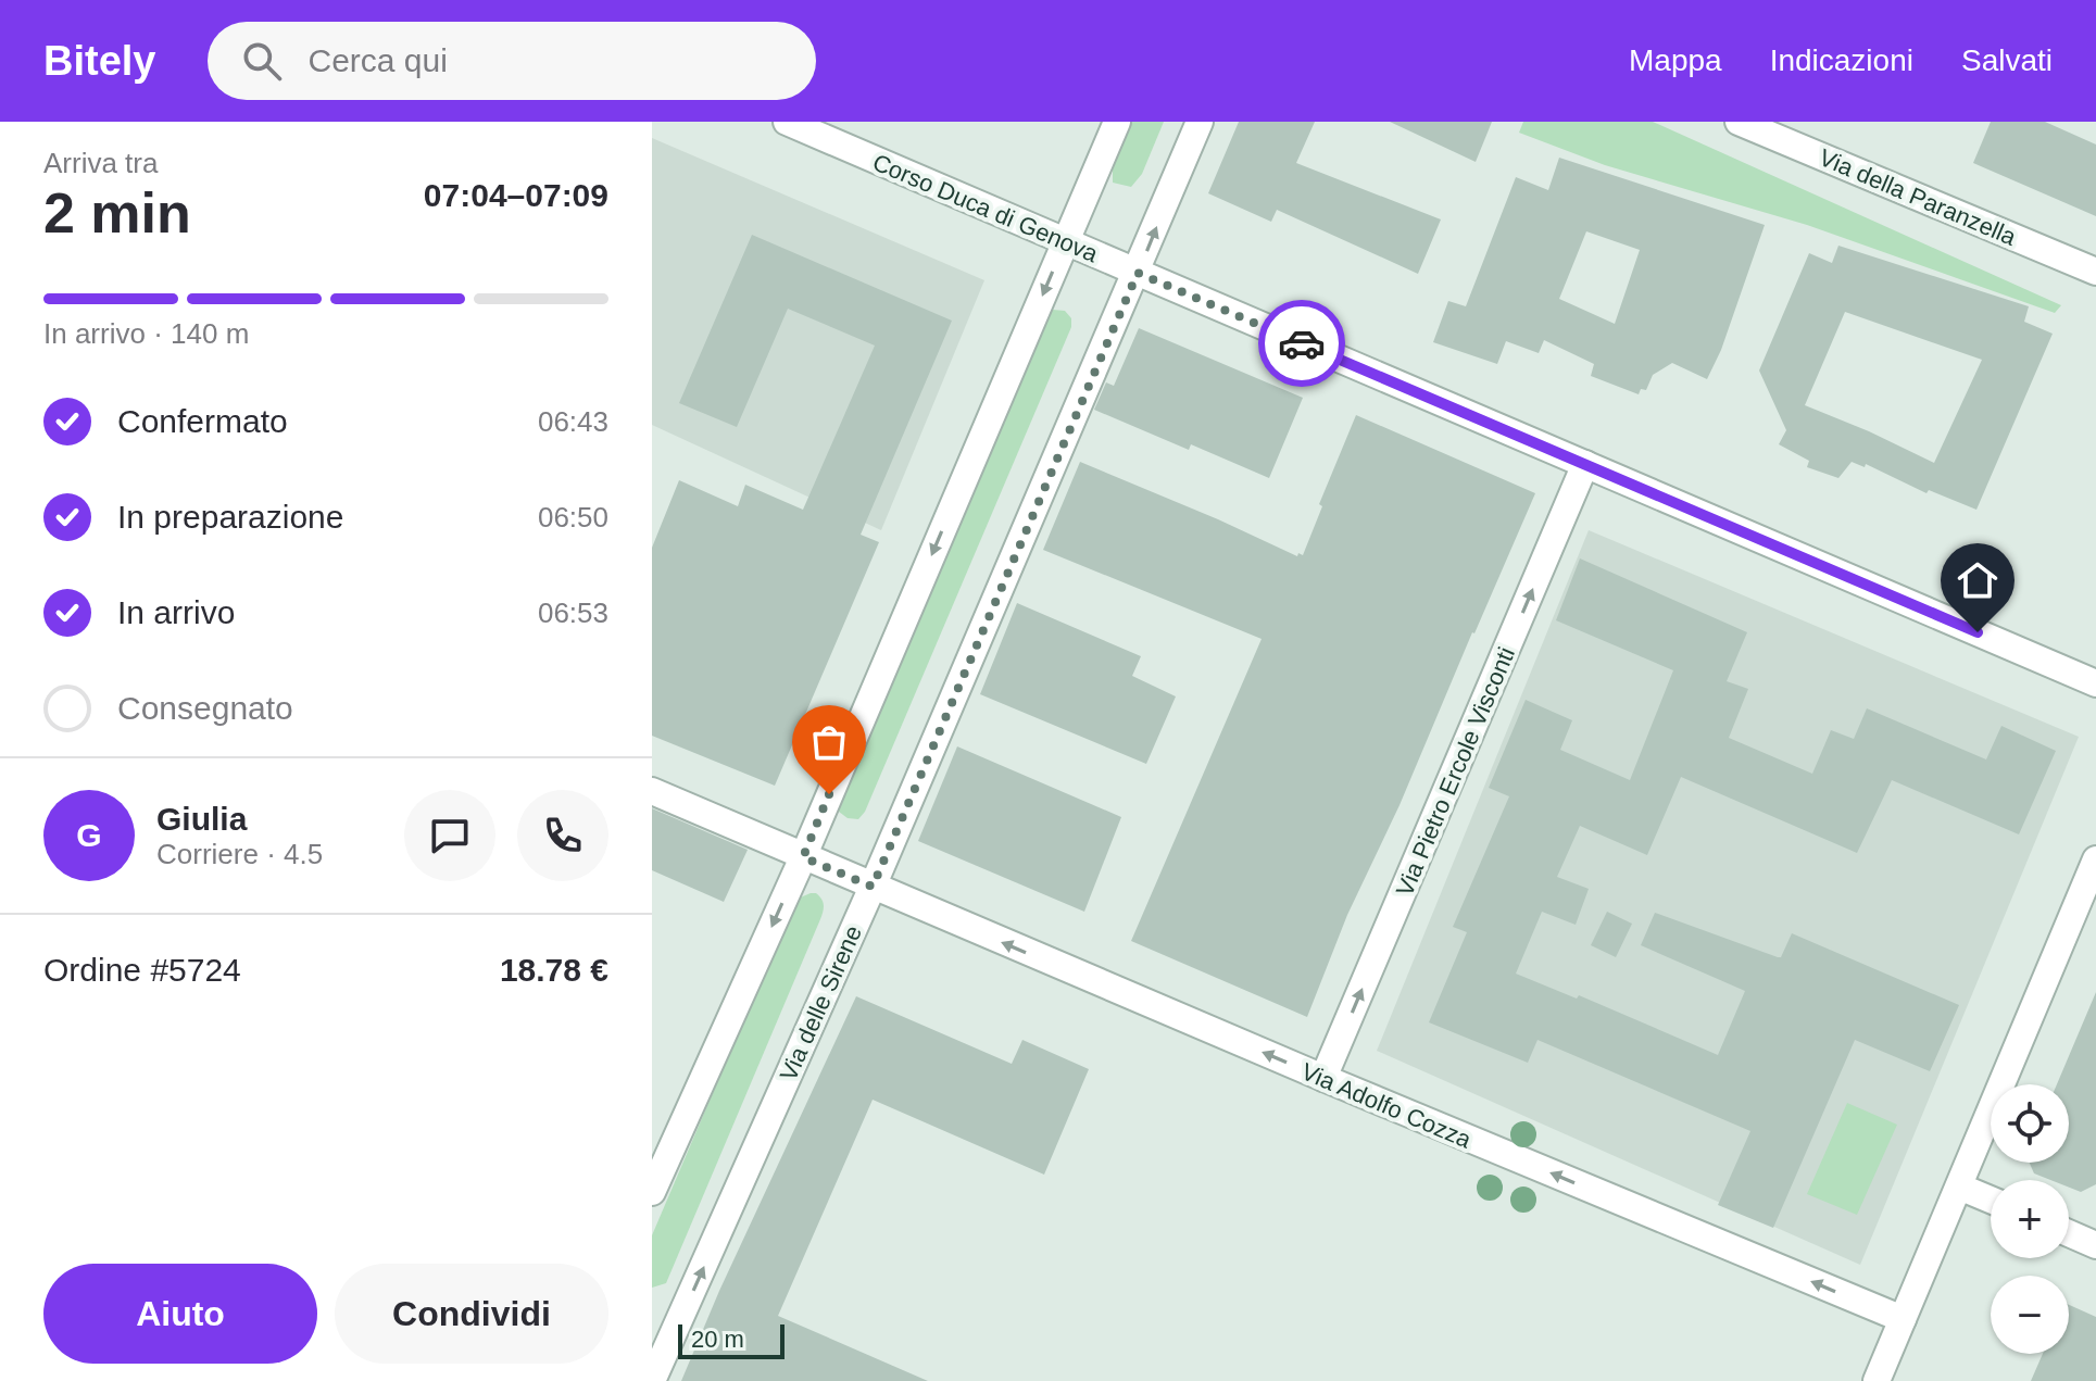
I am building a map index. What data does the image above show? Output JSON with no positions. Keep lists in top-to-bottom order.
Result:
{
  "streets": {
    "street": [
      "Via della Paranzella",
      "Corso Duca di Genova",
      "Via Pietro Ercole Visconti",
      "Via delle Sirene",
      "Via Adolfo Cozza"
    ]
  },
  "crossings": [
    ["Corso Duca di Genova", "Via Pietro Ercole Visconti"],
    ["Corso Duca di Genova", "Via delle Sirene"],
    ["Via Pietro Ercole Visconti", "Via Adolfo Cozza"],
    ["Via delle Sirene", "Via Adolfo Cozza"]
  ],
  "one_way": ["Via Pietro Ercole Visconti", "Via Adolfo Cozza"],
  "scale_bar": "20 m",
  "page": {
    "header": "Bitely",
    "search": "Cerca qui",
    "nav": ["Mappa", "Indicazioni", "Salvati"],
    "heading": ["2 min", "Arriva tra", "07:04–07:09"],
    "panel": [
      "Giulia",
      "Corriere · 4.5",
      "Ordine #5724",
      "18.78 €"
    ],
    "bar": "In arrivo · 140 m",
    "list": [
      ["Confermato", "06:43"],
      ["In preparazione", "06:50"],
      ["In arrivo", "06:53"],
      "Consegnato"
    ],
    "round": "G",
    "map_buttons": ["+", "−"],
    "buttons": ["Aiuto", "Condividi"],
    "scale": "20 m"
  }
}
